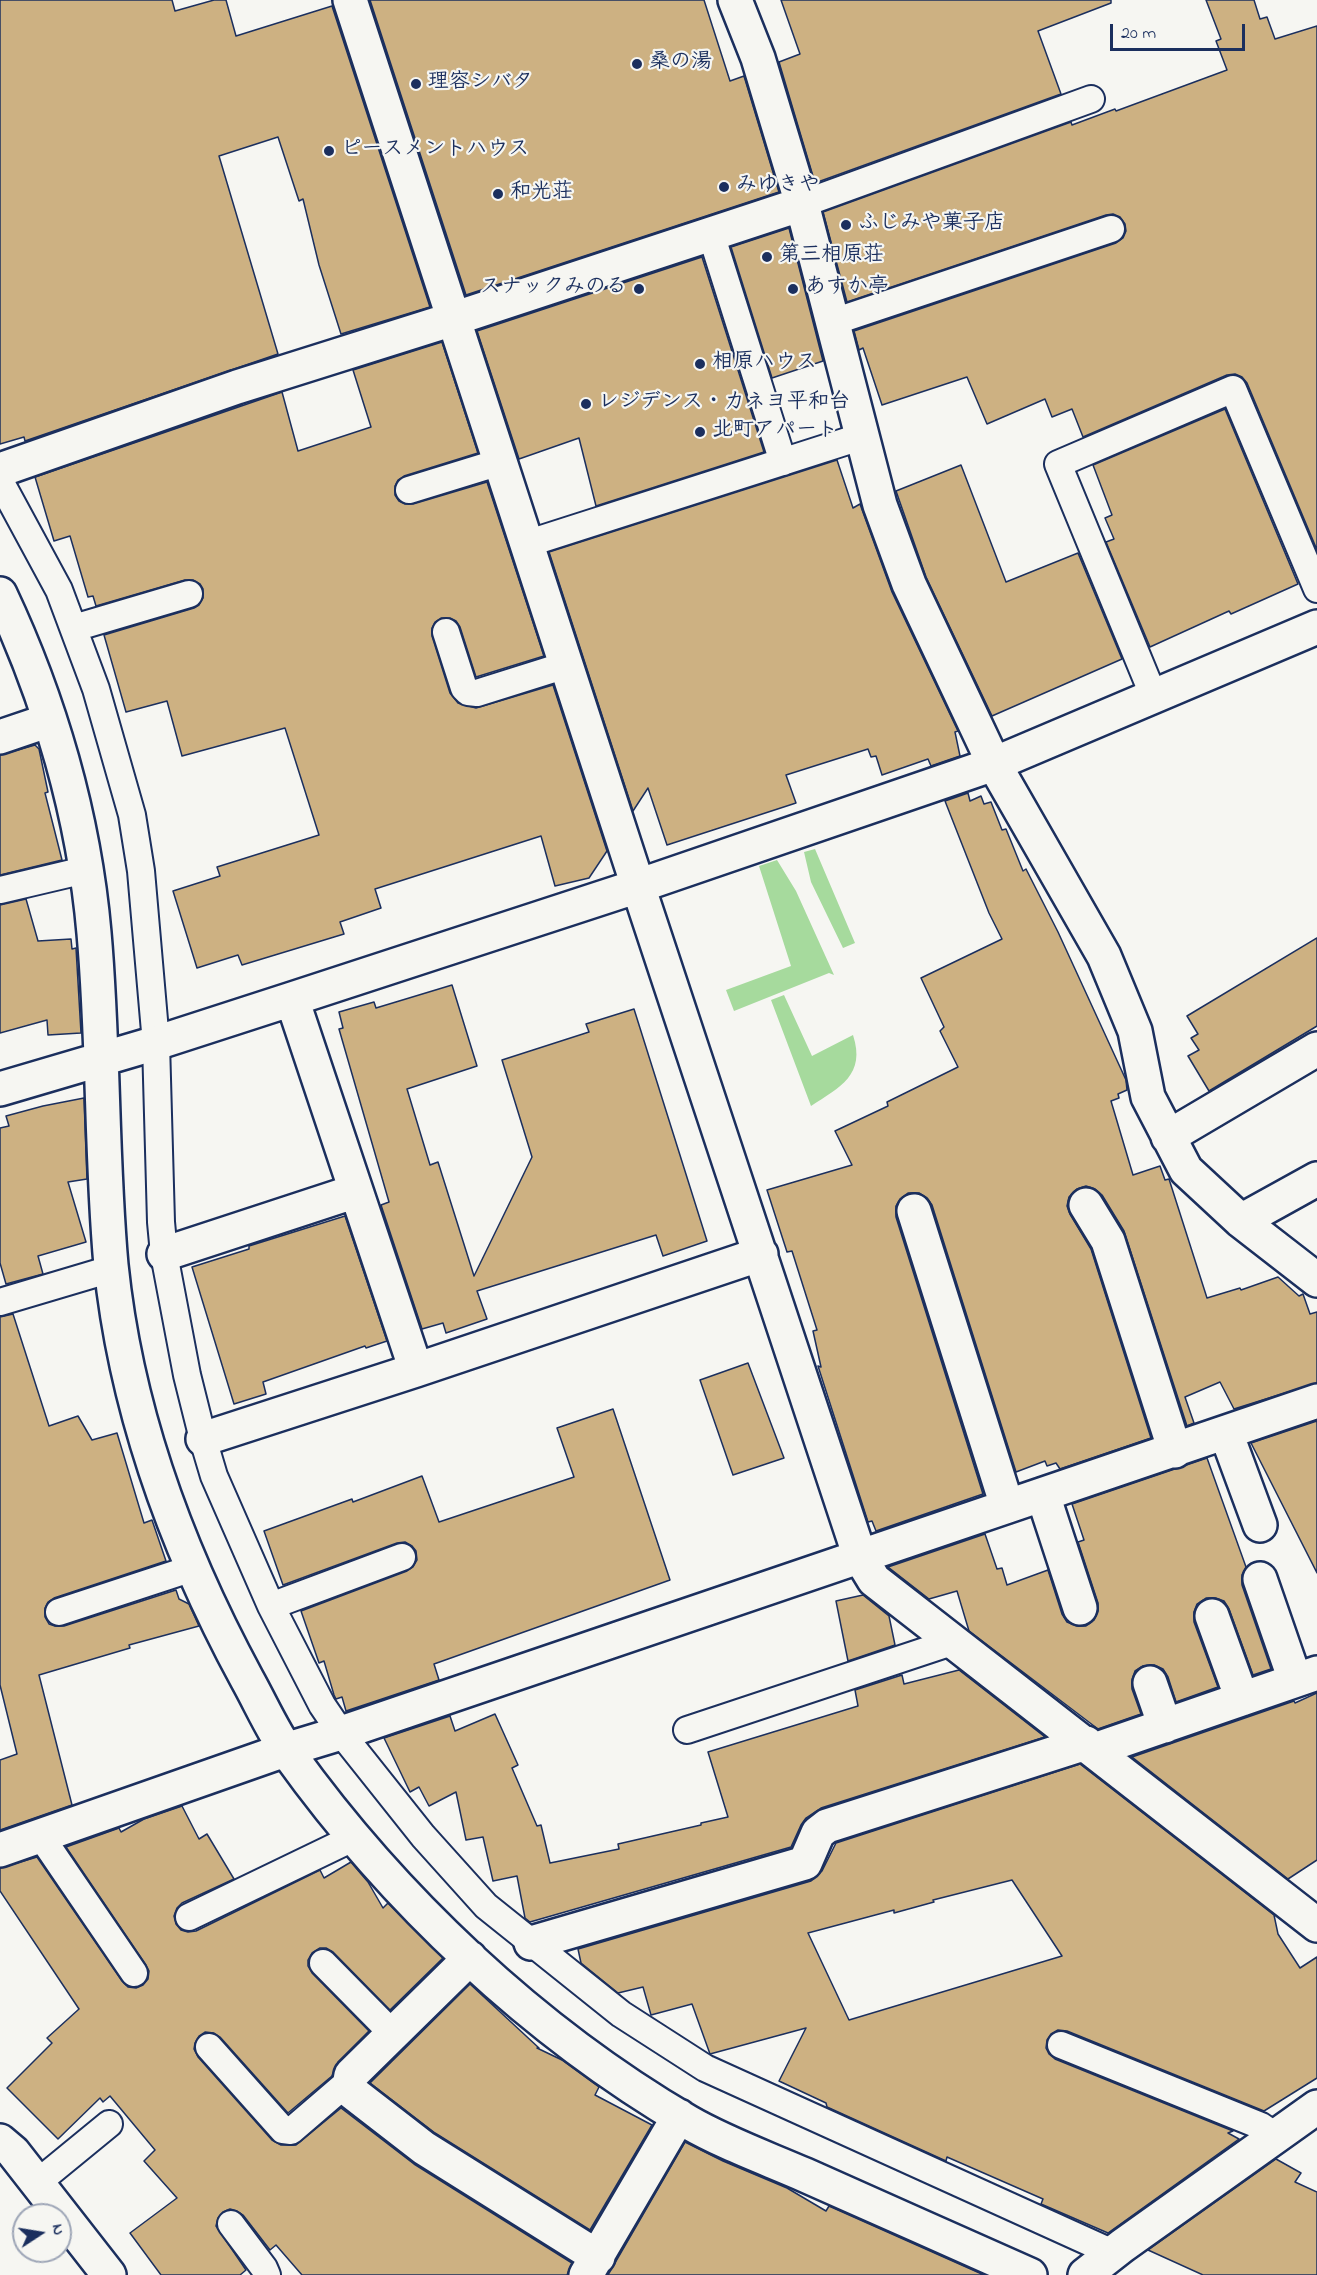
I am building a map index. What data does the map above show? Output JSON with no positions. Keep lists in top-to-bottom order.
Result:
{
  "places": [
    "桑の湯",
    "理容シバタ",
    "ピースメントハウス",
    "みゆきや",
    "和光荘",
    "ふじみや菓子店",
    "第三相原荘",
    "スナックみのる",
    "あすか亭",
    "相原ハウス",
    "レジデンス・カネヨ平和台",
    "北町アパート"
  ],
  "scale_bar": "20 m",
  "north": "right"
}
